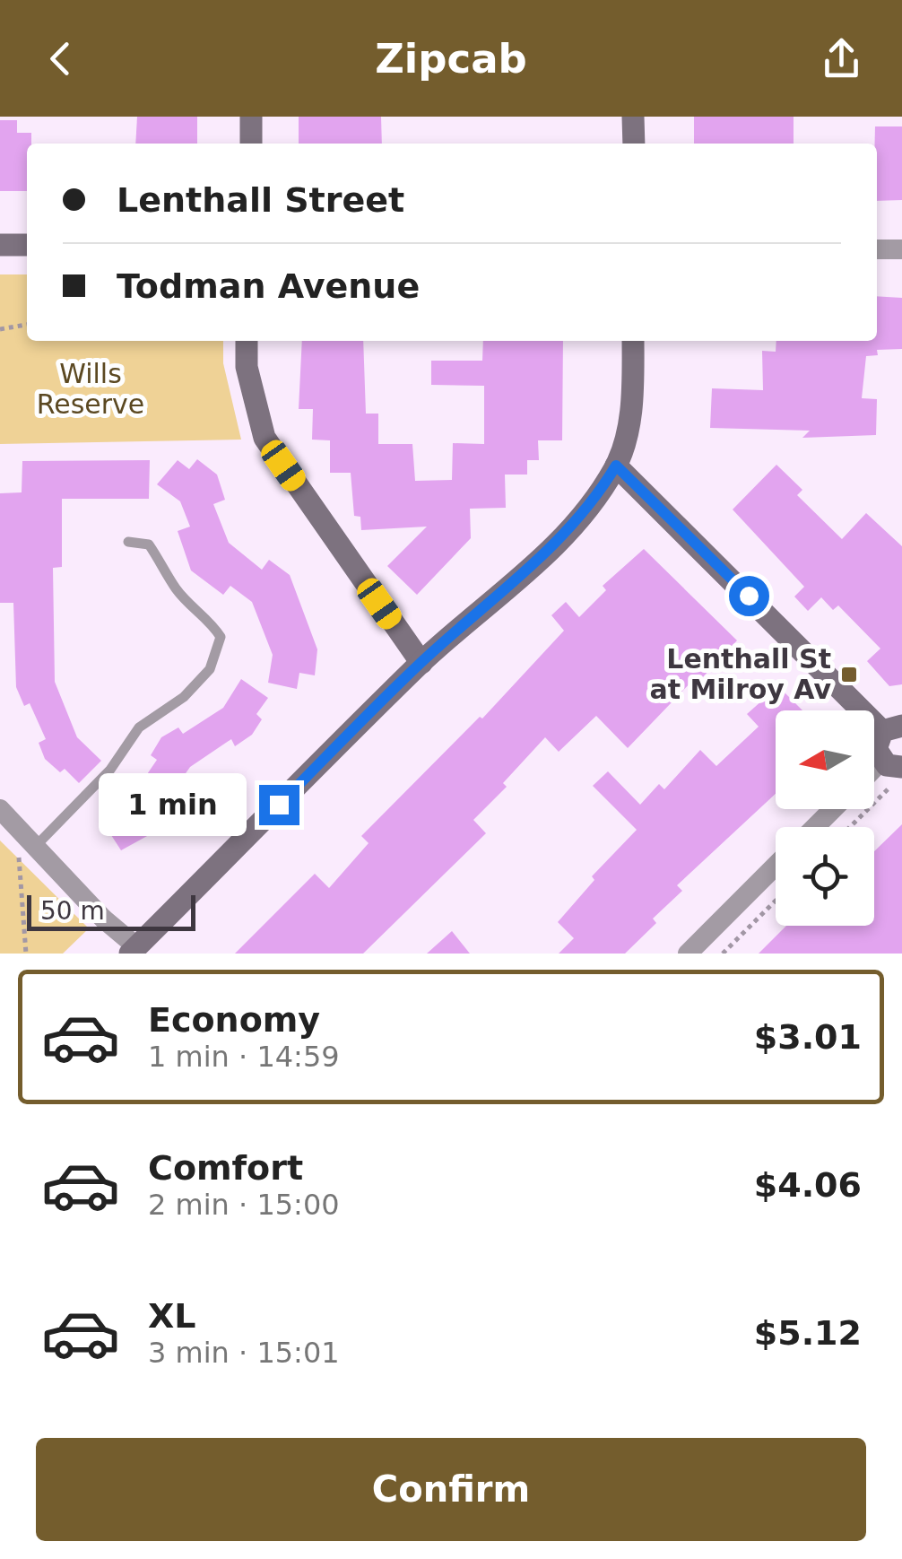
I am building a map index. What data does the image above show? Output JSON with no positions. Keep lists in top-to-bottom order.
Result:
{
  "parks": ["Wills Reserve"],
  "places": {
    "transit": ["Lenthall St at Milroy Av"]
  },
  "scale_bar": "50 m",
  "north": "left",
  "page": {
    "header": "Zipcab",
    "banner": ["Lenthall Street", "Todman Avenue"],
    "bubble": "1 min",
    "scale": "50 m",
    "list": [
      {
        "name": "Economy",
        "note": "1 min · 14:59",
        "value": "$3.01"
      },
      {
        "name": "Comfort",
        "note": "2 min · 15:00",
        "value": "$4.06"
      },
      {
        "name": "XL",
        "note": "3 min · 15:01",
        "value": "$5.12"
      }
    ],
    "buttons": "Confirm"
  }
}
